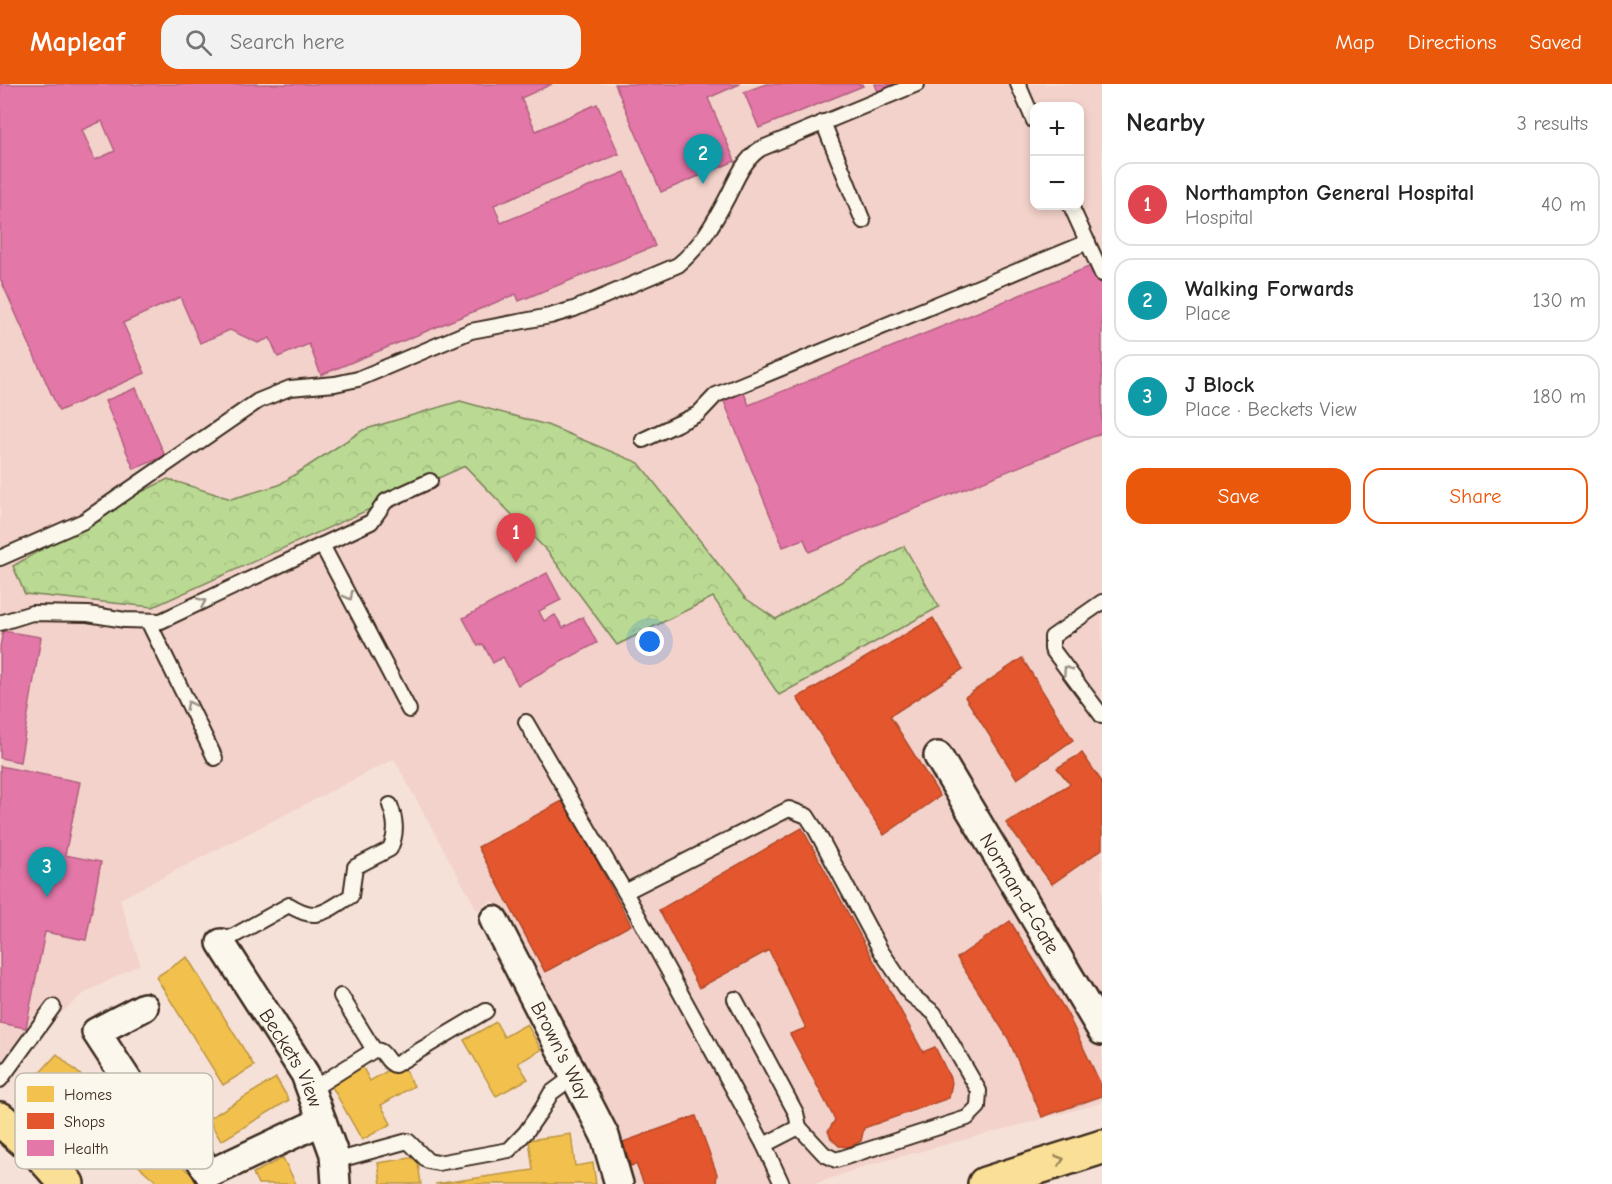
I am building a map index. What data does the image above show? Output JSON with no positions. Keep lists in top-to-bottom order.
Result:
{
  "streets": {
    "street": ["Norman-d-Gate", "Brown's Way", "Beckets View"]
  },
  "legend": ["Homes", "Shops", "Health"],
  "page": {
    "header": "Mapleaf",
    "search": "Search here",
    "nav": ["Map", "Directions", "Saved"],
    "heading": ["Nearby", "3 results"],
    "map_buttons": ["+", "−"],
    "pins": ["2", "1", "3"],
    "list": [
      {
        "mark": "1",
        "name": "Northampton General Hospital",
        "note": "Hospital",
        "value": "40 m"
      },
      {
        "mark": "2",
        "name": "Walking Forwards",
        "note": "Place",
        "value": "130 m"
      },
      {
        "mark": "3",
        "name": "J Block",
        "note": "Place · Beckets View",
        "value": "180 m"
      }
    ],
    "buttons": ["Save", "Share"]
  }
}
